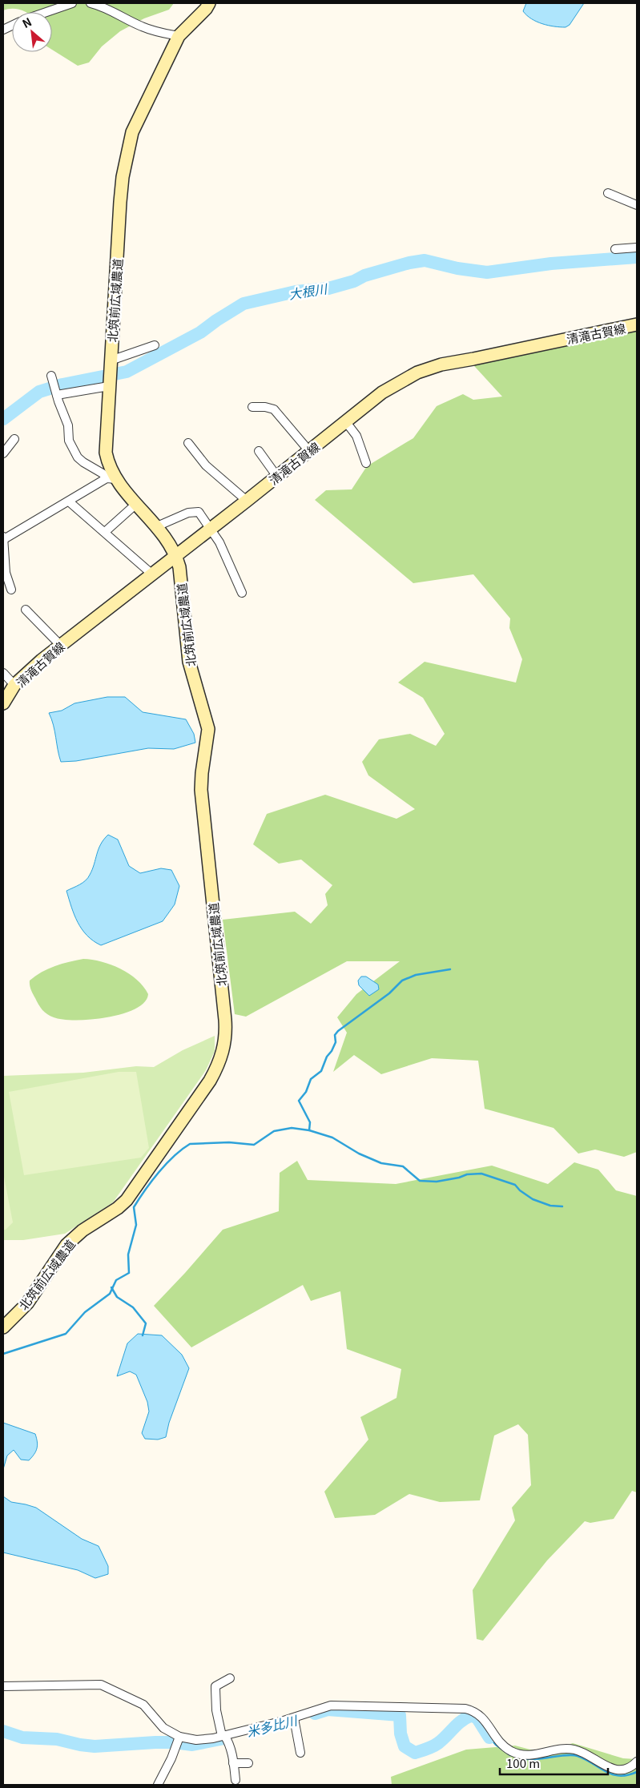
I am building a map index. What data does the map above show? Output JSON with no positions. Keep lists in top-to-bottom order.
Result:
{
  "streets": {
    "street": ["北筑前広域農道", "清滝古賀線"]
  },
  "crossings": [
    ["北筑前広域農道", "清滝古賀線"]
  ],
  "water": ["大根川", "米多比川"],
  "scale_bar": "100 m",
  "north": "top left"
}
